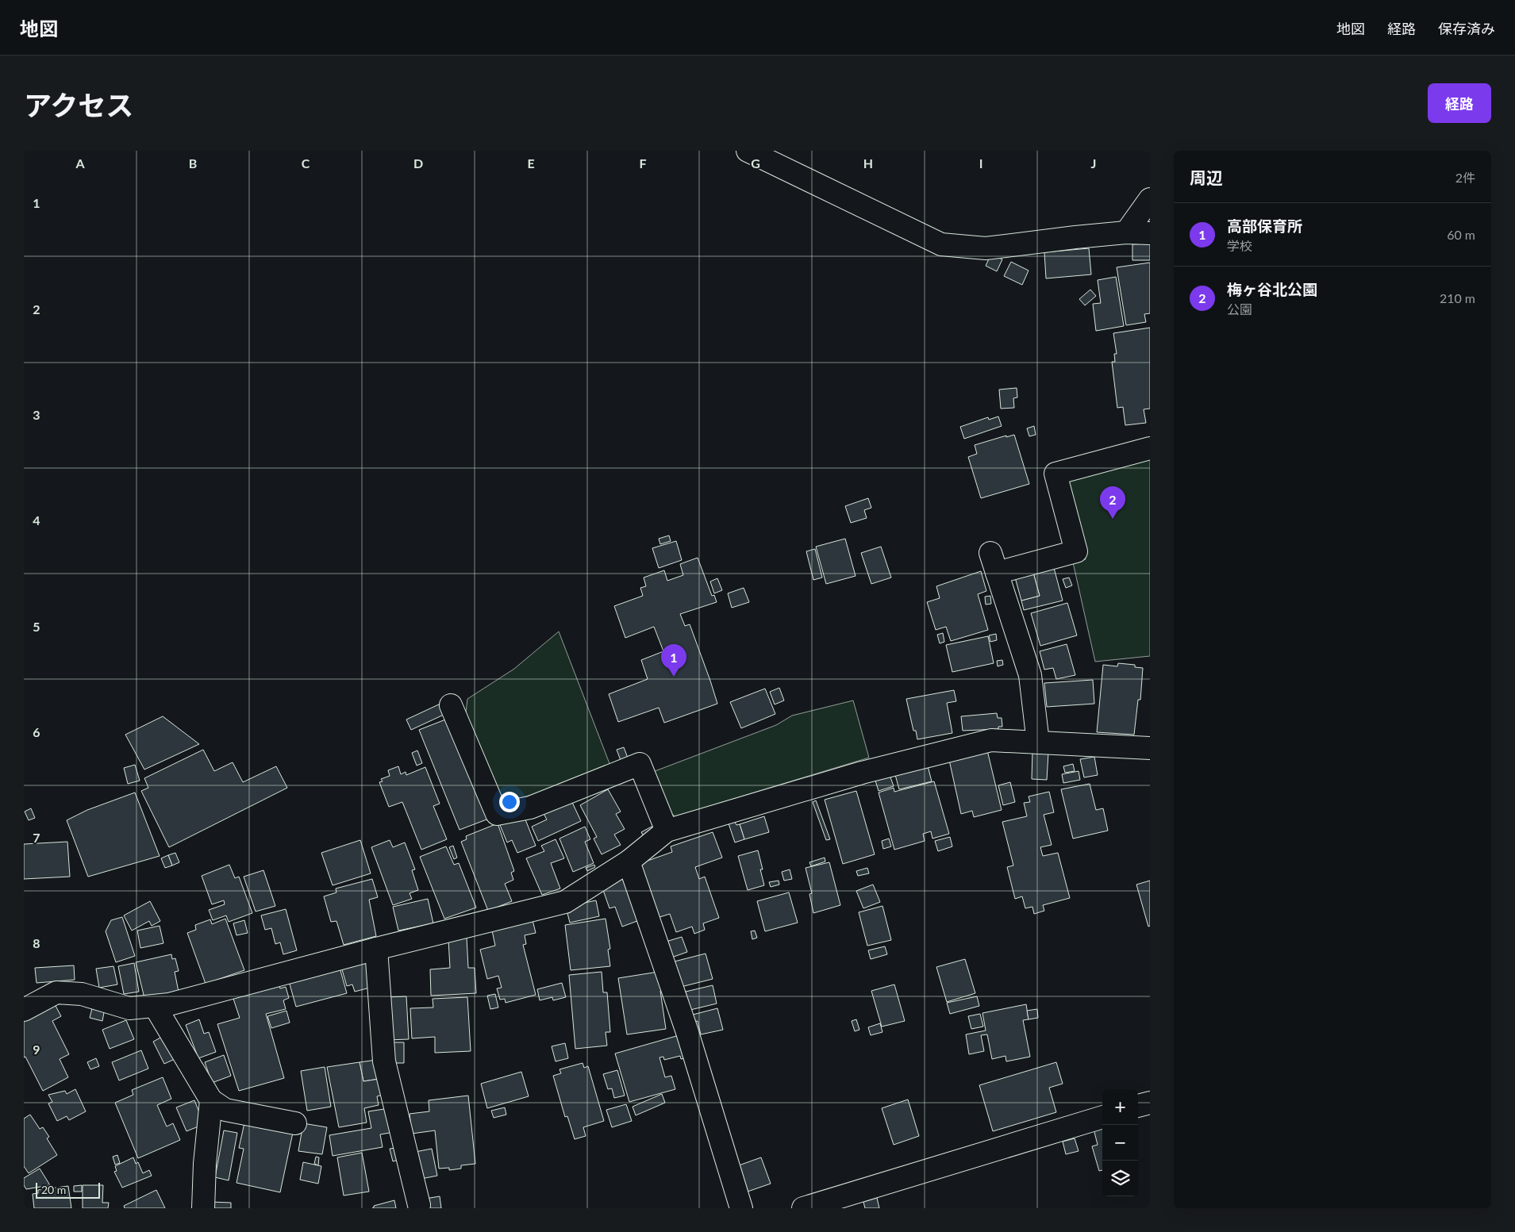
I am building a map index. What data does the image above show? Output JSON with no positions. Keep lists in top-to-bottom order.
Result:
{
  "scale_bar": "20 m",
  "page": {
    "header": "地図",
    "nav": ["地図", "経路", "保存済み"],
    "title": "アクセス",
    "buttons": "経路",
    "heading": ["周辺", "2件"],
    "list": [
      {
        "mark": "1",
        "name": "高部保育所",
        "note": "学校",
        "value": "60 m"
      },
      {
        "mark": "2",
        "name": "梅ヶ谷北公園",
        "note": "公園",
        "value": "210 m"
      }
    ],
    "pins": ["2", "1"],
    "map_buttons": ["+", "−"],
    "scale": "20 m"
  },
  "grid": {
    "columns": [
      "A",
      "B",
      "C",
      "D",
      "E",
      "F",
      "G",
      "H",
      "I",
      "J"
    ],
    "rows": [
      "1",
      "2",
      "3",
      "4",
      "5",
      "6",
      "7",
      "8",
      "9"
    ]
  }
}
